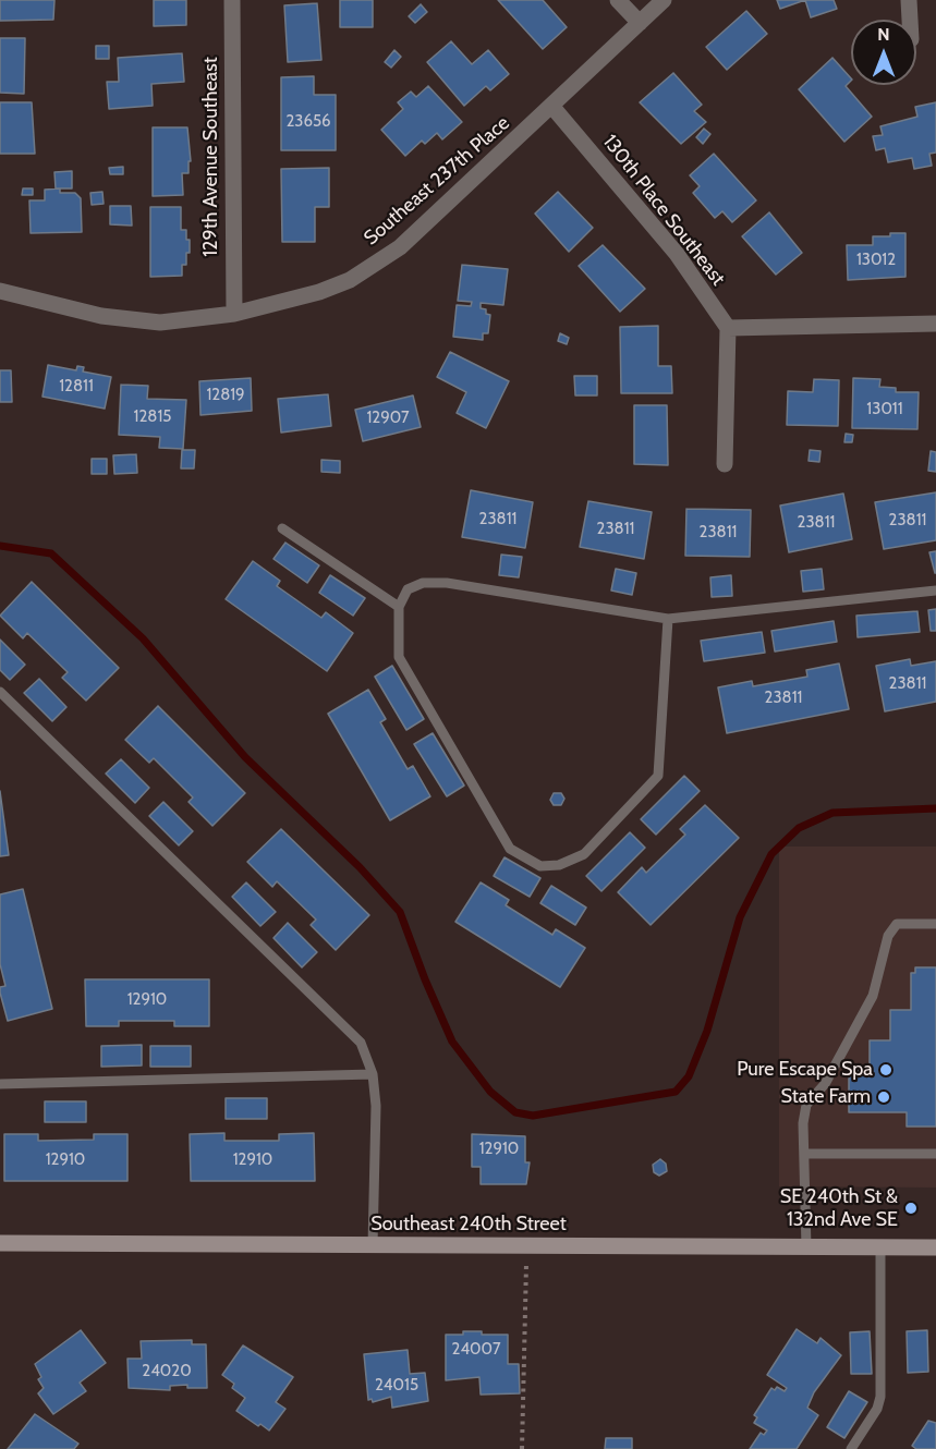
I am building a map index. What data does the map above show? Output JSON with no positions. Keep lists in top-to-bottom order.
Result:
{
  "streets": {
    "main road": ["Southeast 240th Street"],
    "street": ["129th Avenue Southeast", "Southeast 237th Place", "130th Place Southeast"]
  },
  "crossings": [
    ["129th Avenue Southeast", "Southeast 237th Place"],
    ["Southeast 237th Place", "130th Place Southeast"]
  ],
  "places": ["Pure Escape Spa", "State Farm", "SE 240th St & 132nd Ave SE"],
  "house_numbers": [
    "23656",
    "13012",
    "12811",
    "12819",
    "13011",
    "12815",
    "12907",
    "23811",
    "23811",
    "23811",
    "23811",
    "23811",
    "23811",
    "23811",
    "12910",
    "12910",
    "12910",
    "12910",
    "24007",
    "24020",
    "24015"
  ],
  "north": "top"
}
